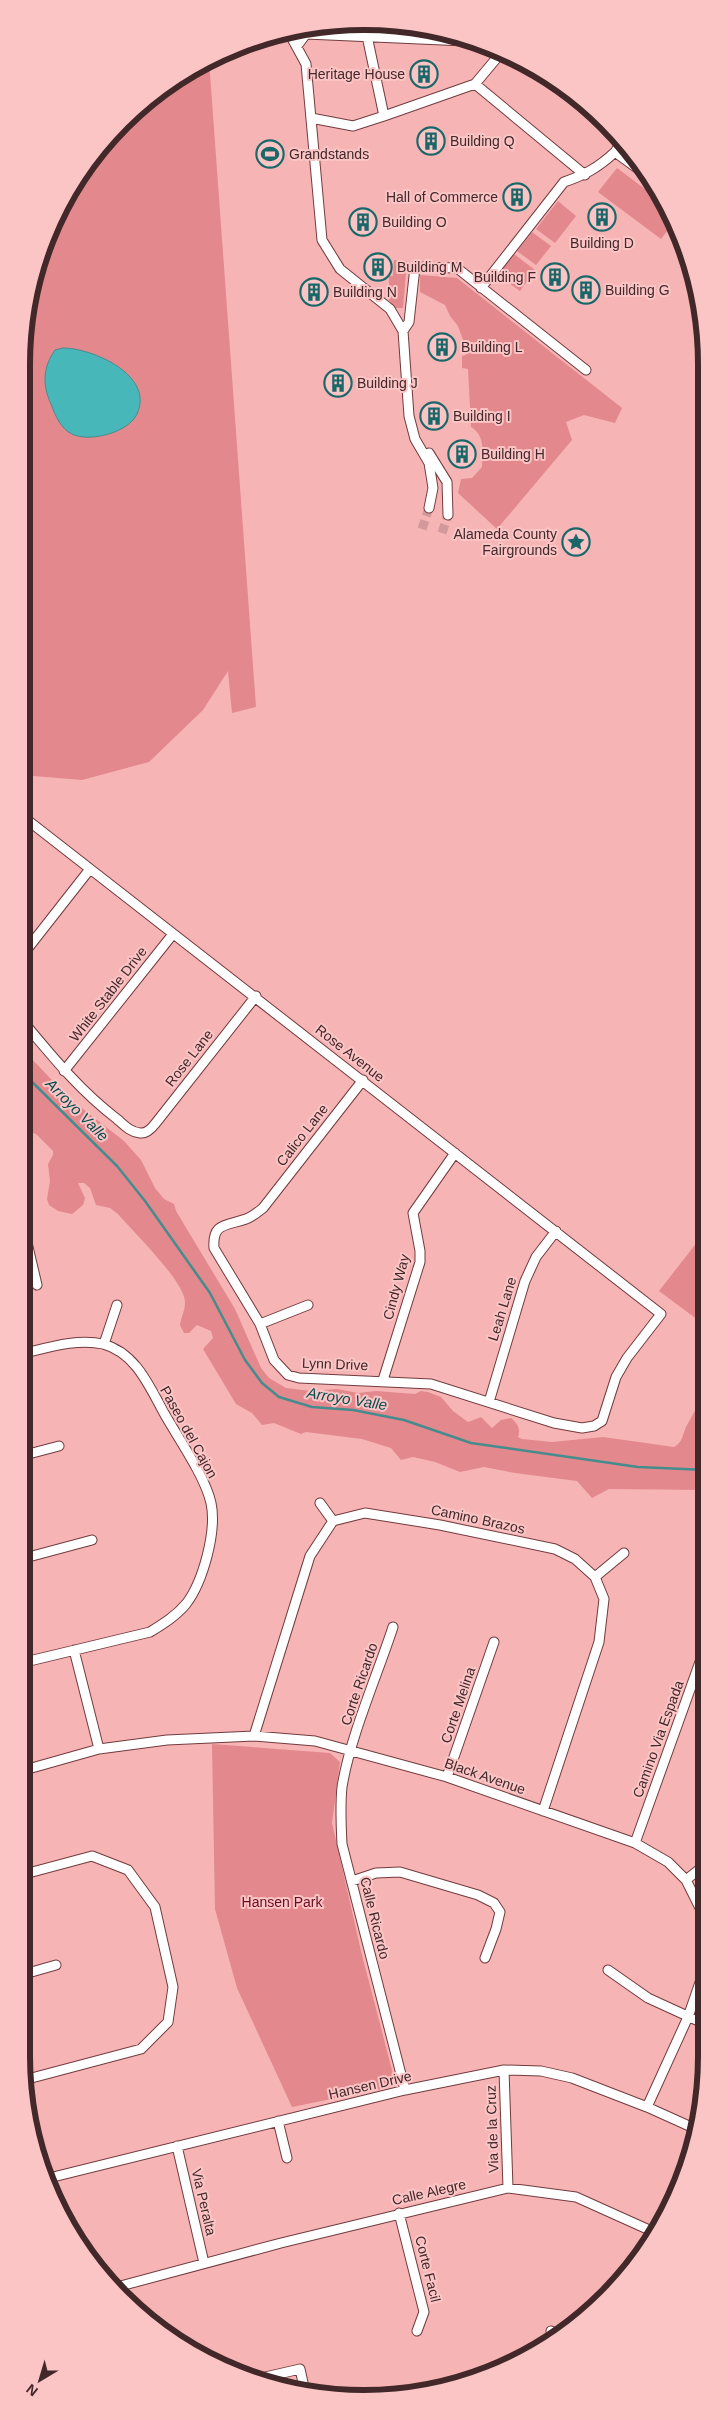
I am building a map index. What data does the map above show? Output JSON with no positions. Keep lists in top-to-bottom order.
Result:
{
  "streets": {
    "street": [
      "White Stable Drive",
      "Rose Avenue",
      "Rose Lane",
      "Calico Lane",
      "Cindy Way",
      "Leah Lane",
      "Lynn Drive",
      "Paseo del Cajon",
      "Camino Brazos",
      "Corte Ricardo",
      "Corte Melina",
      "Camino Via Espada",
      "Black Avenue",
      "Calle Ricardo",
      "Hansen Drive",
      "Via de la Cruz",
      "Calle Alegre",
      "Via Peralta",
      "Corte Facil"
    ]
  },
  "crossings": [
    ["White Stable Drive", "Rose Avenue"],
    ["White Stable Drive", "Rose Lane"],
    ["Rose Avenue", "Rose Lane"],
    ["Rose Avenue", "Calico Lane"],
    ["Rose Avenue", "Cindy Way"],
    ["Rose Avenue", "Leah Lane"],
    ["Rose Avenue", "Lynn Drive"],
    ["Calico Lane", "Lynn Drive"],
    ["Cindy Way", "Lynn Drive"],
    ["Leah Lane", "Lynn Drive"],
    ["Camino Brazos", "Black Avenue"],
    ["Corte Ricardo", "Black Avenue"],
    ["Corte Ricardo", "Calle Ricardo"],
    ["Corte Melina", "Black Avenue"],
    ["Camino Via Espada", "Black Avenue"],
    ["Black Avenue", "Calle Ricardo"],
    ["Black Avenue", "Hansen Drive"],
    ["Calle Ricardo", "Hansen Drive"],
    ["Hansen Drive", "Via de la Cruz"],
    ["Hansen Drive", "Via Peralta"],
    ["Via de la Cruz", "Calle Alegre"],
    ["Calle Alegre", "Via Peralta"],
    ["Calle Alegre", "Corte Facil"]
  ],
  "water": ["Arroyo Valle"],
  "parks": ["Hansen Park"],
  "places": {
    "building": [
      "Heritage House",
      "Building Q",
      "Hall of Commerce",
      "Building D",
      "Building O",
      "Building M",
      "Building F",
      "Building G",
      "Building N",
      "Building L",
      "Building J",
      "Building I",
      "Building H"
    ],
    "sports": ["Grandstands"],
    "place": ["Alameda County Fairgrounds"]
  },
  "north": "bottom left"
}
